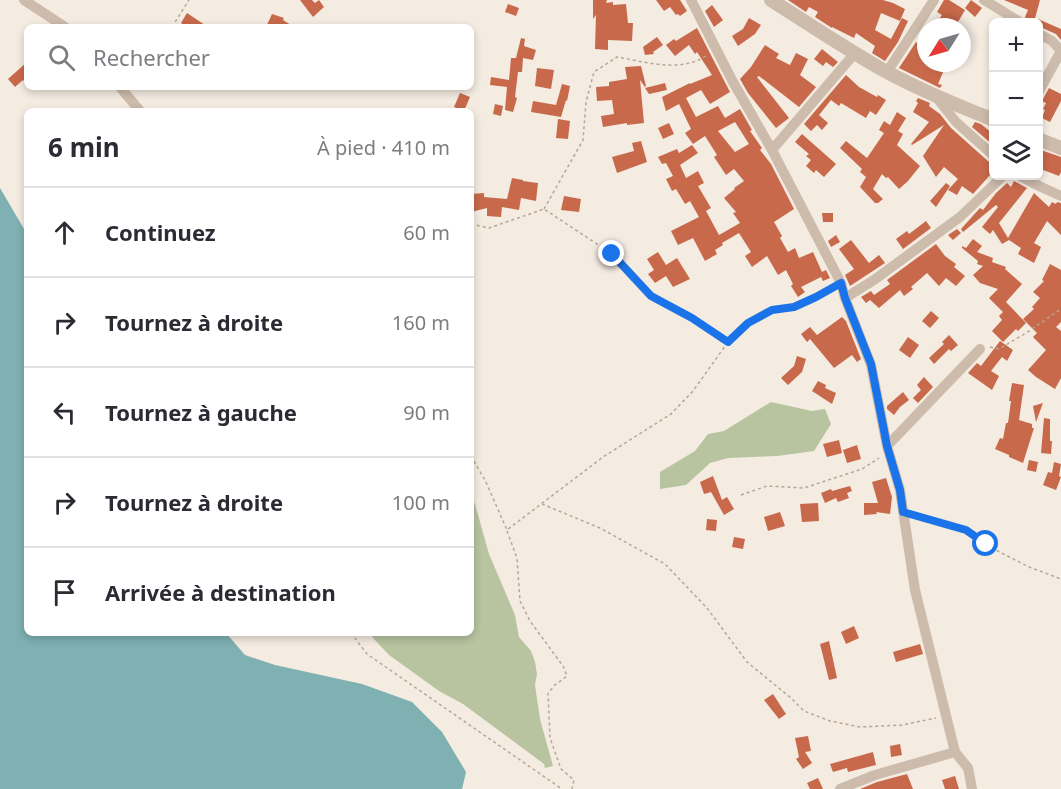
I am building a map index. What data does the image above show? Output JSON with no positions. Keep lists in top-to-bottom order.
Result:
{
  "north": "bottom left",
  "page": {
    "map_buttons": ["+", "−"],
    "search": "Rechercher",
    "heading": ["6 min", "À pied · 410 m"],
    "list": [
      ["Continuez", "60 m"],
      ["Tournez à droite", "160 m"],
      ["Tournez à gauche", "90 m"],
      ["Tournez à droite", "100 m"],
      "Arrivée à destination"
    ]
  }
}
